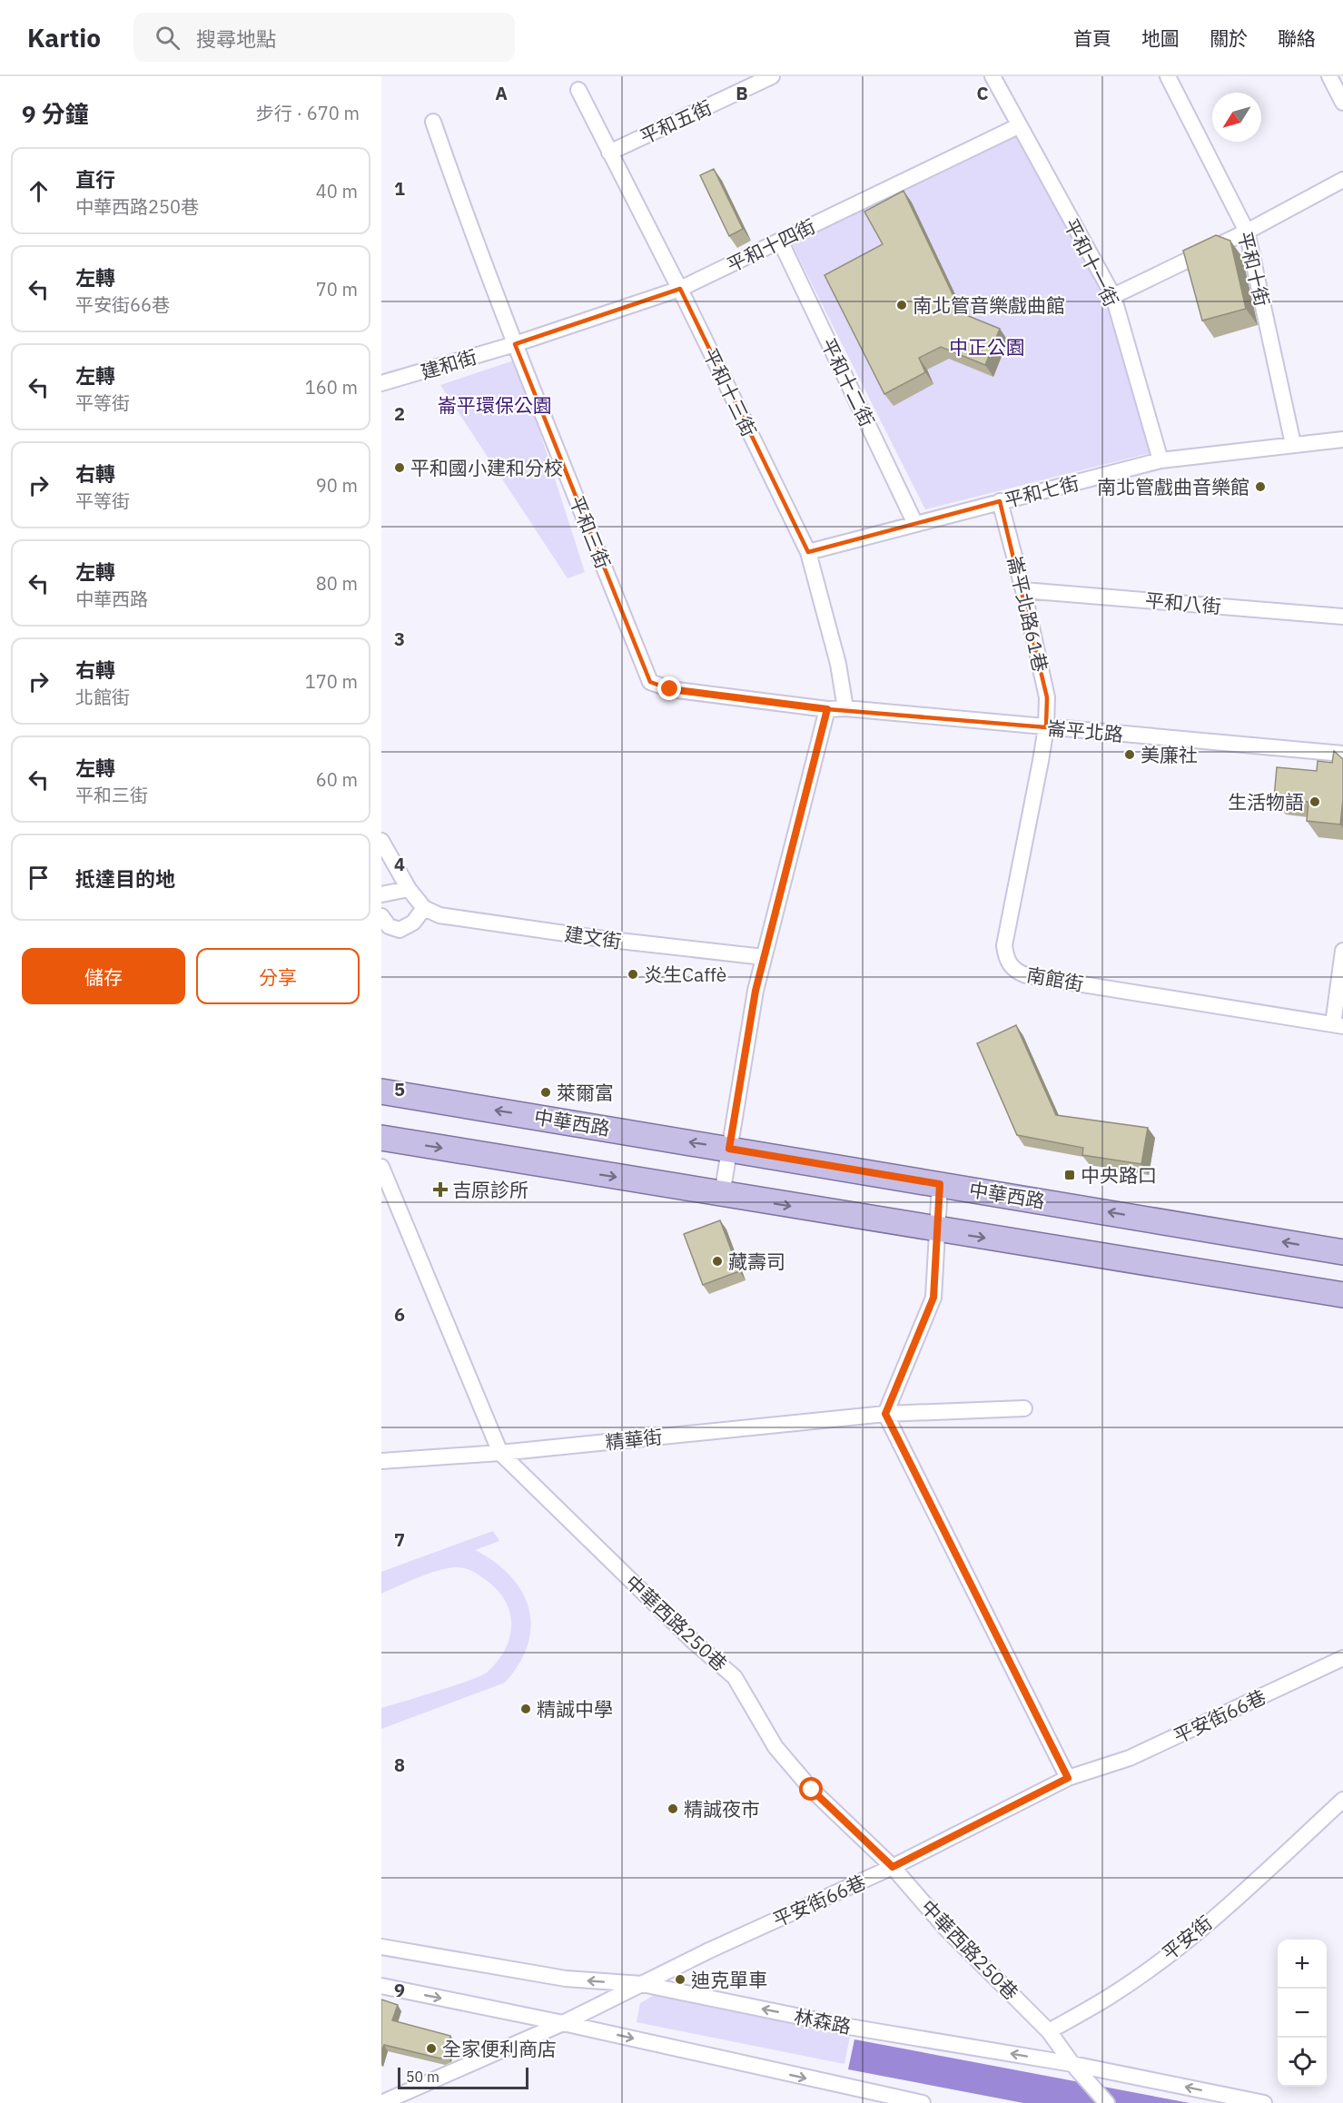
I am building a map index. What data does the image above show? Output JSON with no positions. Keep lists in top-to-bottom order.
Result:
{
  "streets": {
    "main road": ["中華西路"],
    "street": [
      "平和五街",
      "平和十四街",
      "平和十一街",
      "平和十街",
      "建和街",
      "平和十二街",
      "平和十三街",
      "平和七街",
      "平和三街",
      "平和八街",
      "崙平北路61巷",
      "崙平北路",
      "建文街",
      "南館街",
      "精華街",
      "中華西路250巷",
      "平安街66巷",
      "平安街",
      "林森路"
    ]
  },
  "crossings": [
    ["平和五街", "平和十三街"],
    ["平和十四街", "平和十一街"],
    ["平和十四街", "建和街"],
    ["平和十四街", "平和十二街"],
    ["平和十四街", "平和十三街"],
    ["平和十四街", "平和三街"],
    ["平和十一街", "平和七街"],
    ["平和十街", "平和七街"],
    ["建和街", "平和三街"],
    ["平和十二街", "平和七街"],
    ["平和十三街", "平和七街"],
    ["平和十三街", "崙平北路"],
    ["平和七街", "崙平北路61巷"],
    ["平和三街", "崙平北路"],
    ["平和八街", "崙平北路61巷"],
    ["崙平北路61巷", "崙平北路"],
    ["崙平北路61巷", "南館街"],
    ["崙平北路", "南館街"],
    ["精華街", "中華西路250巷"],
    ["中華西路250巷", "平安街66巷"],
    ["中華西路250巷", "平安街"],
    ["平安街66巷", "林森路"]
  ],
  "parks": ["中正公園", "崙平環保公園"],
  "places": {
    "other": [
      "南北管音樂戲曲館",
      "平和國小建和分校",
      "南北管戲曲音樂館",
      "美廉社",
      "生活物語",
      "炎生Caffè",
      "萊爾富",
      "藏壽司",
      "精誠中學",
      "精誠夜市",
      "迪克單車",
      "全家便利商店"
    ],
    "transit": ["中央路口"],
    "health": ["吉原診所"]
  },
  "scale_bar": "50 m",
  "north": "bottom left",
  "page": {
    "header": "Kartio",
    "search": "搜尋地點",
    "nav": [
      "首頁",
      "地圖",
      "關於",
      "聯絡"
    ],
    "heading": ["9 分鐘", "步行 · 670 m"],
    "list": [
      ["直行", "中華西路250巷", "40 m"],
      ["左轉", "平安街66巷", "70 m"],
      ["左轉", "平等街", "160 m"],
      ["右轉", "平等街", "90 m"],
      ["左轉", "中華西路", "80 m"],
      ["右轉", "北館街", "170 m"],
      ["左轉", "平和三街", "60 m"],
      "抵達目的地"
    ],
    "buttons": ["儲存", "分享"],
    "map_buttons": ["+", "−"],
    "scale": "50 m"
  },
  "grid": {
    "columns": ["A", "B", "C"],
    "rows": [
      "1",
      "2",
      "3",
      "4",
      "5",
      "6",
      "7",
      "8",
      "9"
    ]
  }
}
